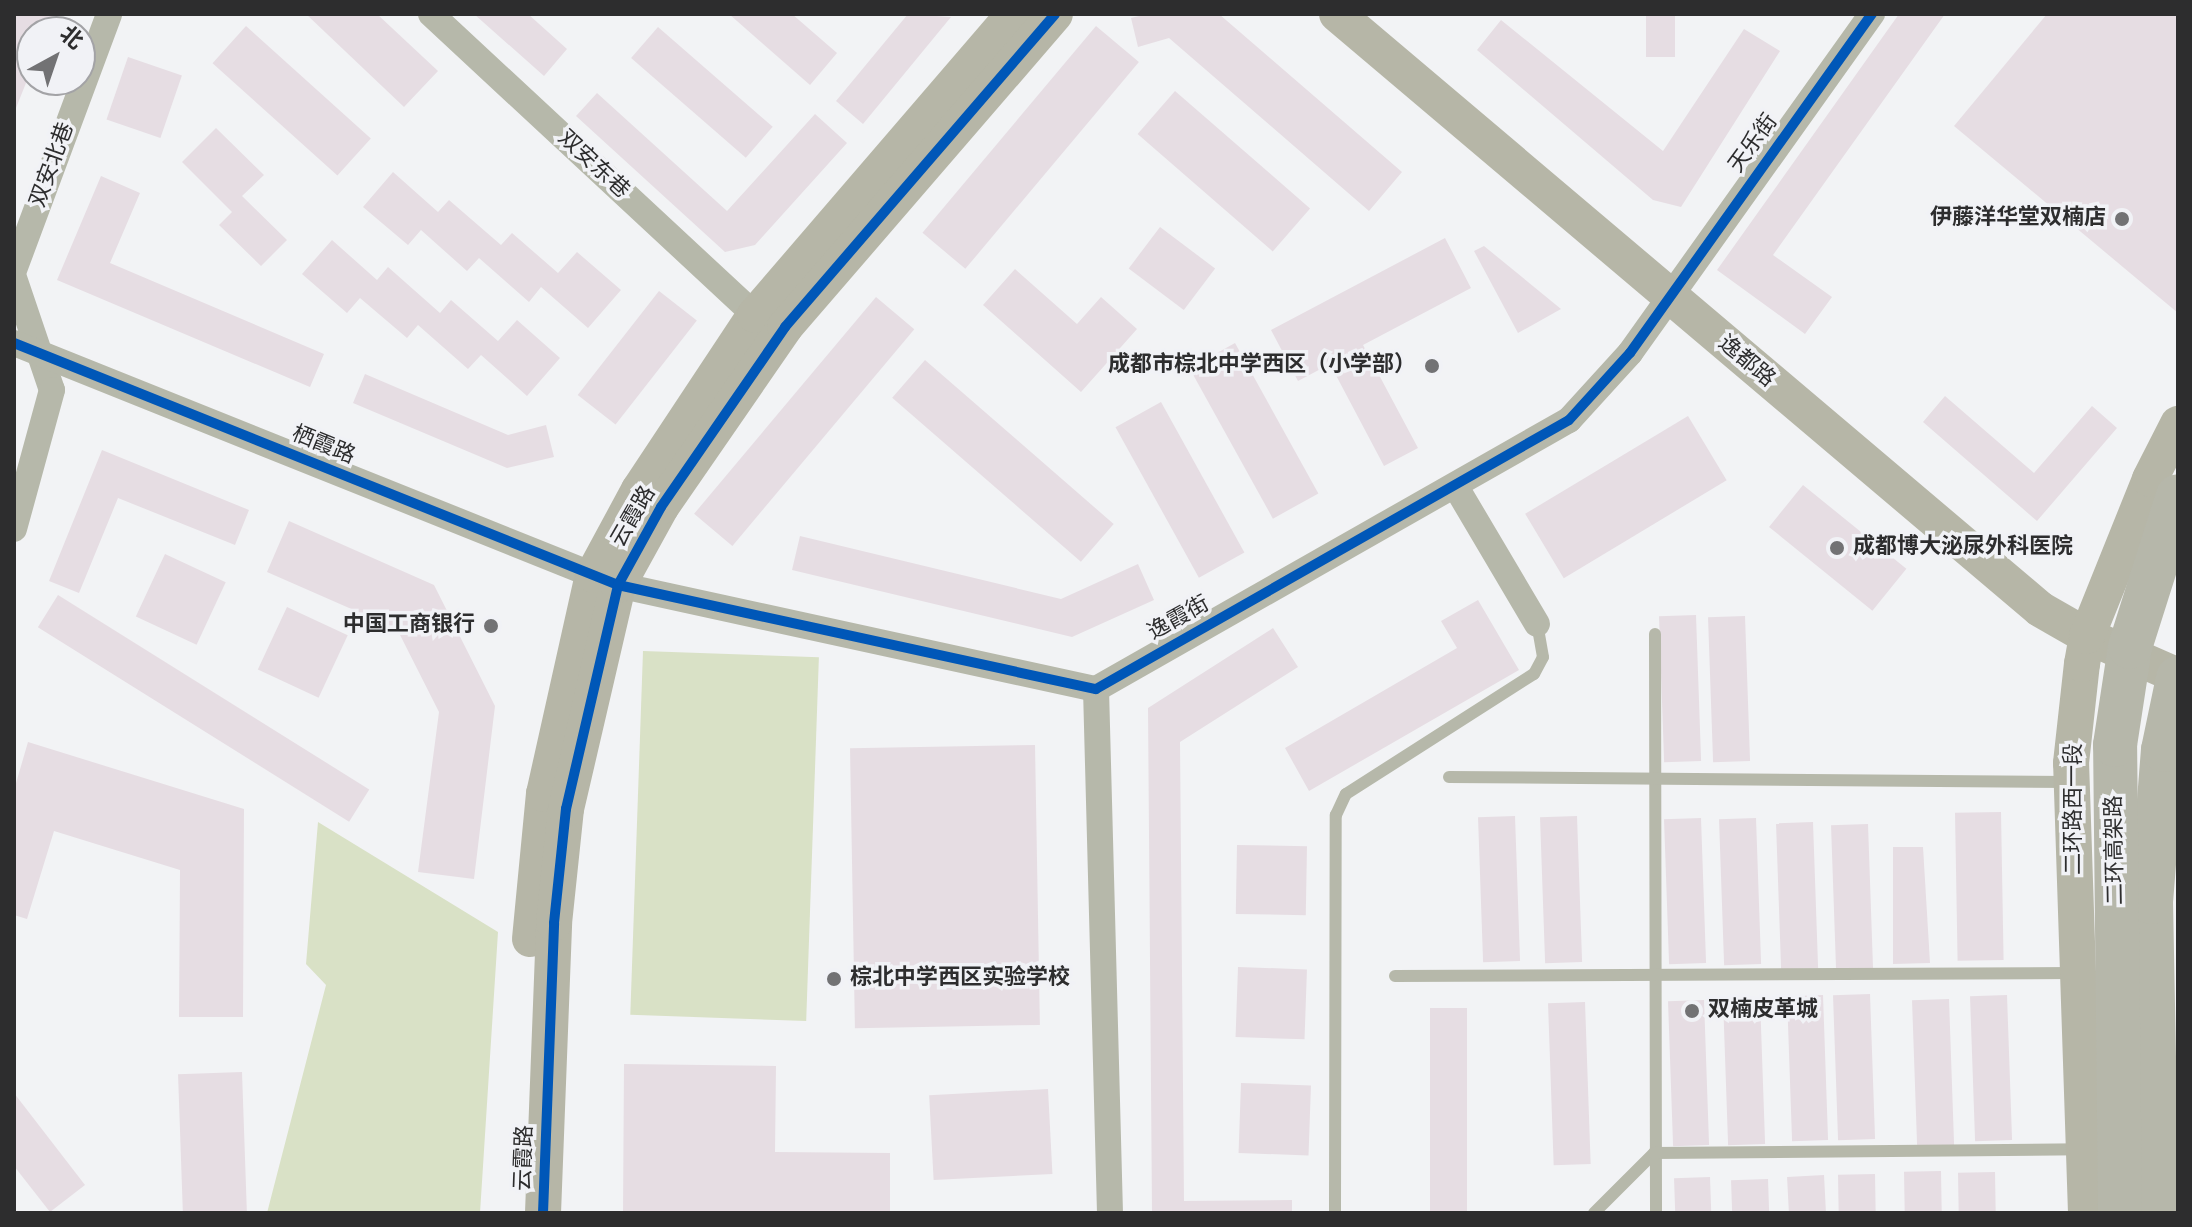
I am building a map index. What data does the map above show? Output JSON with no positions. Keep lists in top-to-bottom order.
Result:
{
  "streets": {
    "highway": ["二环高架路"],
    "street": [
      "天乐街",
      "双安北巷",
      "双安东巷",
      "逸都路",
      "栖霞路",
      "云霞路",
      "逸霞街",
      "二环路西一段"
    ]
  },
  "crossings": [
    ["天乐街", "逸都路"],
    ["天乐街", "逸霞街"],
    ["逸都路", "逸霞街"],
    ["逸都路", "二环路西一段"],
    ["逸都路", "二环高架路"],
    ["栖霞路", "云霞路"]
  ],
  "places": [
    "伊藤洋华堂双楠店",
    "成都市棕北中学西区（小学部）",
    "成都博大泌尿外科医院",
    "中国工商银行",
    "棕北中学西区实验学校",
    "双楠皮革城"
  ],
  "north": "top right"
}
